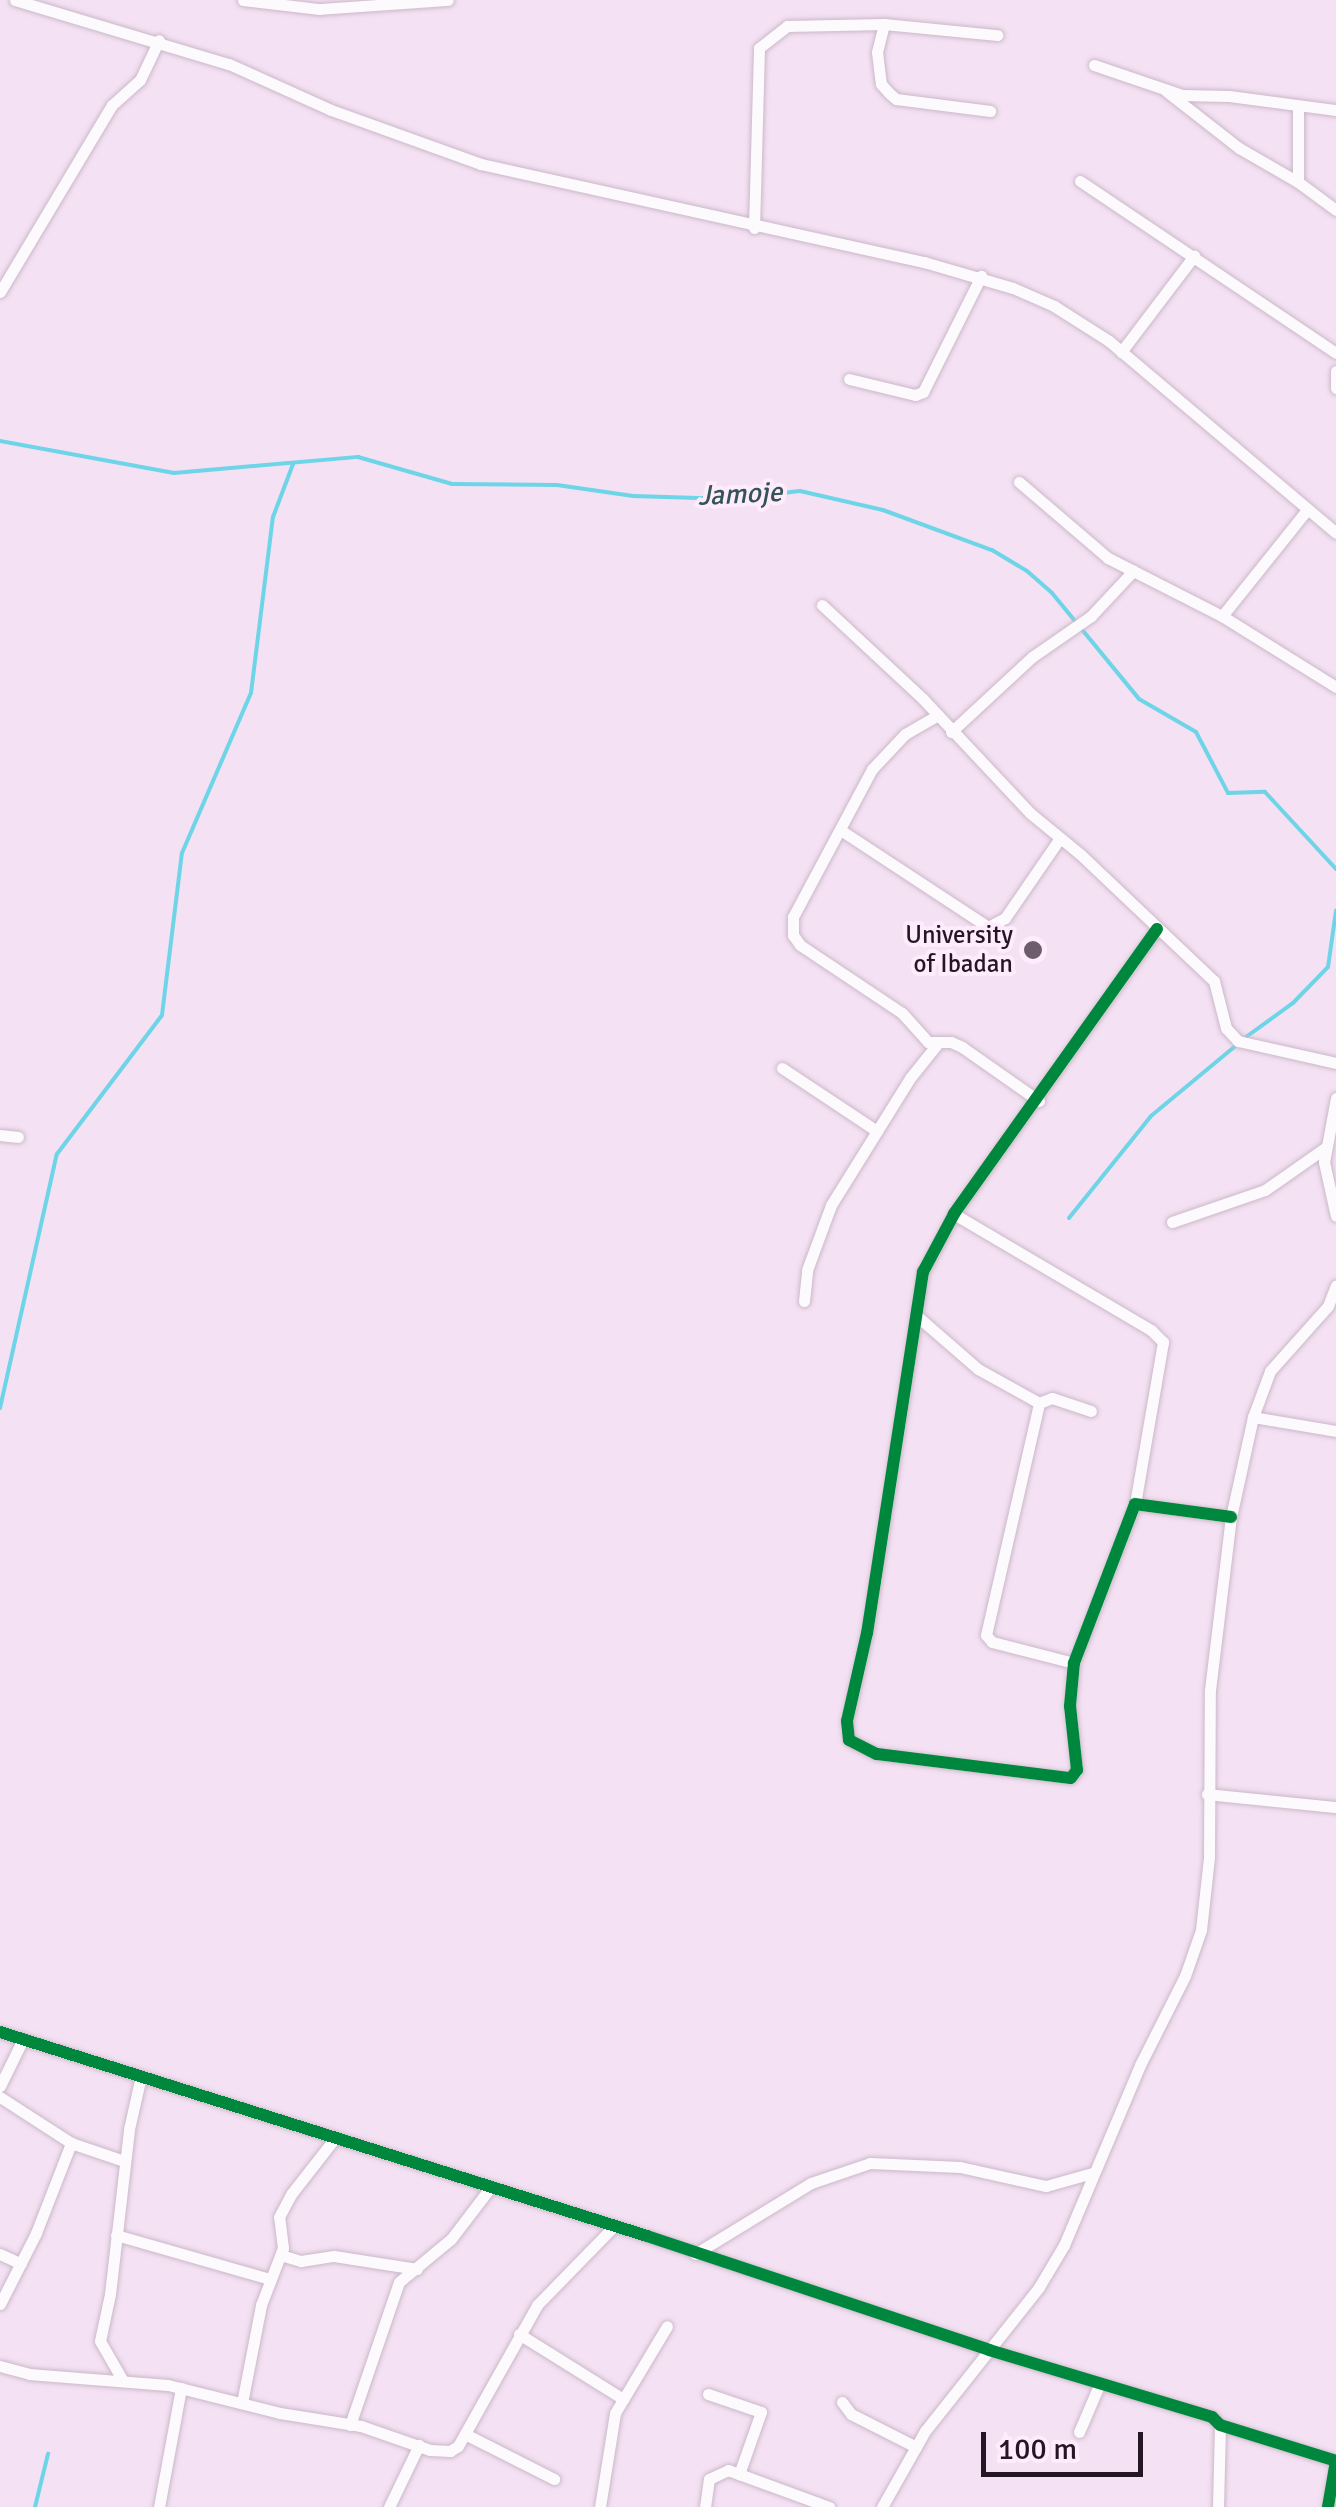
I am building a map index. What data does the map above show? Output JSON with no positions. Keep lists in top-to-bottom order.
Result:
{
  "water": ["Jamoje"],
  "places": ["University of Ibadan"],
  "scale_bar": "100 m"
}
